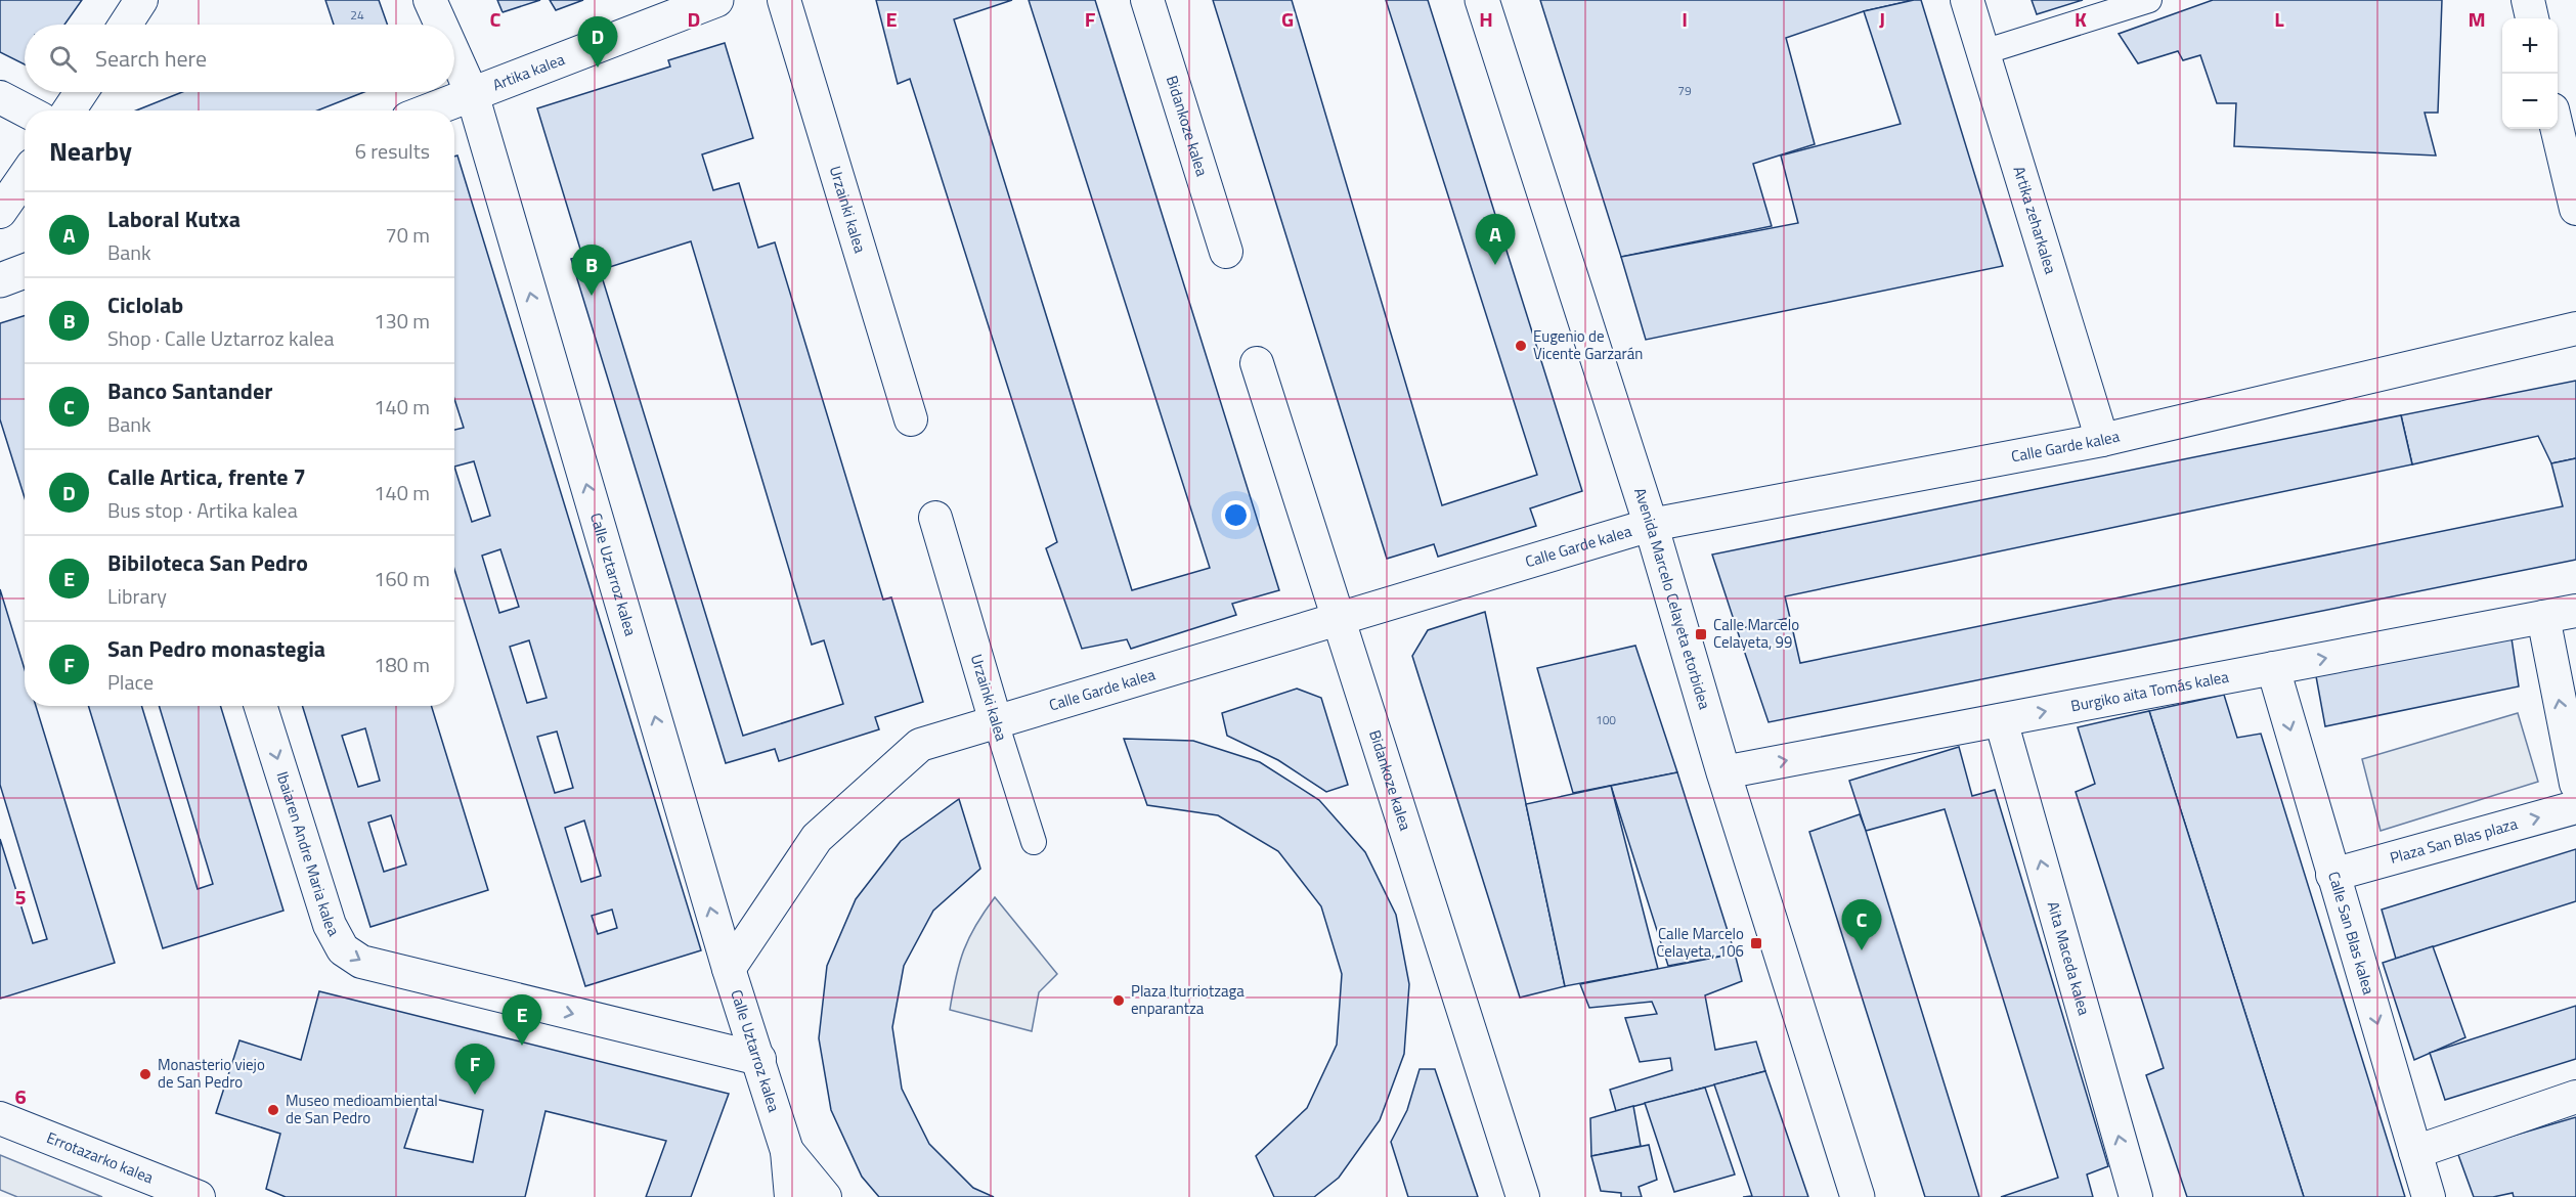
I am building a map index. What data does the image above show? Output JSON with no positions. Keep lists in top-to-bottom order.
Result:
{
  "streets": {
    "main road": ["Artika kalea", "Avenida Marcelo Celayeta etorbidea"],
    "street": [
      "Bidankoze kalea",
      "Urzainki kalea",
      "Artika zeharkalea",
      "Calle Garde kalea",
      "Calle Uztarroz kalea",
      "Burgiko aita Tomás kalea",
      "Plaza San Blas plaza",
      "Ibaiaren Andre Maria kalea",
      "Calle San Blas kalea",
      "Aita Maceda kalea",
      "Errotazarko kalea"
    ]
  },
  "crossings": [
    ["Artika kalea", "Calle Uztarroz kalea"],
    ["Bidankoze kalea", "Calle Garde kalea"],
    ["Urzainki kalea", "Calle Garde kalea"],
    ["Artika zeharkalea", "Calle Garde kalea"],
    ["Calle Garde kalea", "Calle Uztarroz kalea"],
    ["Calle Garde kalea", "Avenida Marcelo Celayeta etorbidea"],
    ["Calle Uztarroz kalea", "Ibaiaren Andre Maria kalea"],
    ["Avenida Marcelo Celayeta etorbidea", "Burgiko aita Tomás kalea"],
    ["Burgiko aita Tomás kalea", "Calle San Blas kalea"],
    ["Burgiko aita Tomás kalea", "Aita Maceda kalea"],
    ["Plaza San Blas plaza", "Calle San Blas kalea"]
  ],
  "one_way": [
    "Calle Uztarroz kalea",
    "Burgiko aita Tomás kalea",
    "Ibaiaren Andre Maria kalea",
    "Aita Maceda kalea"
  ],
  "places": {
    "other": [
      "Eugenio de Vicente Garzarán",
      "Plaza Iturriotzaga enparantza",
      "Monasterio viejo de San Pedro",
      "Museo medioambiental de San Pedro"
    ],
    "transit": ["Calle Marcelo Celayeta, 99", "Calle Marcelo Celayeta, 106"]
  },
  "house_numbers": ["24", "79", "100"],
  "page": {
    "pins": [
      "D",
      "A",
      "B",
      "C",
      "E",
      "F"
    ],
    "map_buttons": ["+", "−"],
    "search": "Search here",
    "heading": ["Nearby", "6 results"],
    "list": [
      {
        "mark": "A",
        "name": "Laboral Kutxa",
        "note": "Bank",
        "value": "70 m"
      },
      {
        "mark": "B",
        "name": "Ciclolab",
        "note": "Shop · Calle Uztarroz kalea",
        "value": "130 m"
      },
      {
        "mark": "C",
        "name": "Banco Santander",
        "note": "Bank",
        "value": "140 m"
      },
      {
        "mark": "D",
        "name": "Calle Artica, frente 7",
        "note": "Bus stop · Artika kalea",
        "value": "140 m"
      },
      {
        "mark": "E",
        "name": "Bibiloteca San Pedro",
        "note": "Library",
        "value": "160 m"
      },
      {
        "mark": "F",
        "name": "San Pedro monastegia",
        "note": "Place",
        "value": "180 m"
      }
    ]
  },
  "grid": {
    "columns": [
      "C",
      "D",
      "E",
      "F",
      "G",
      "H",
      "I",
      "J",
      "K",
      "L",
      "M"
    ],
    "rows": ["5", "6"]
  }
}
